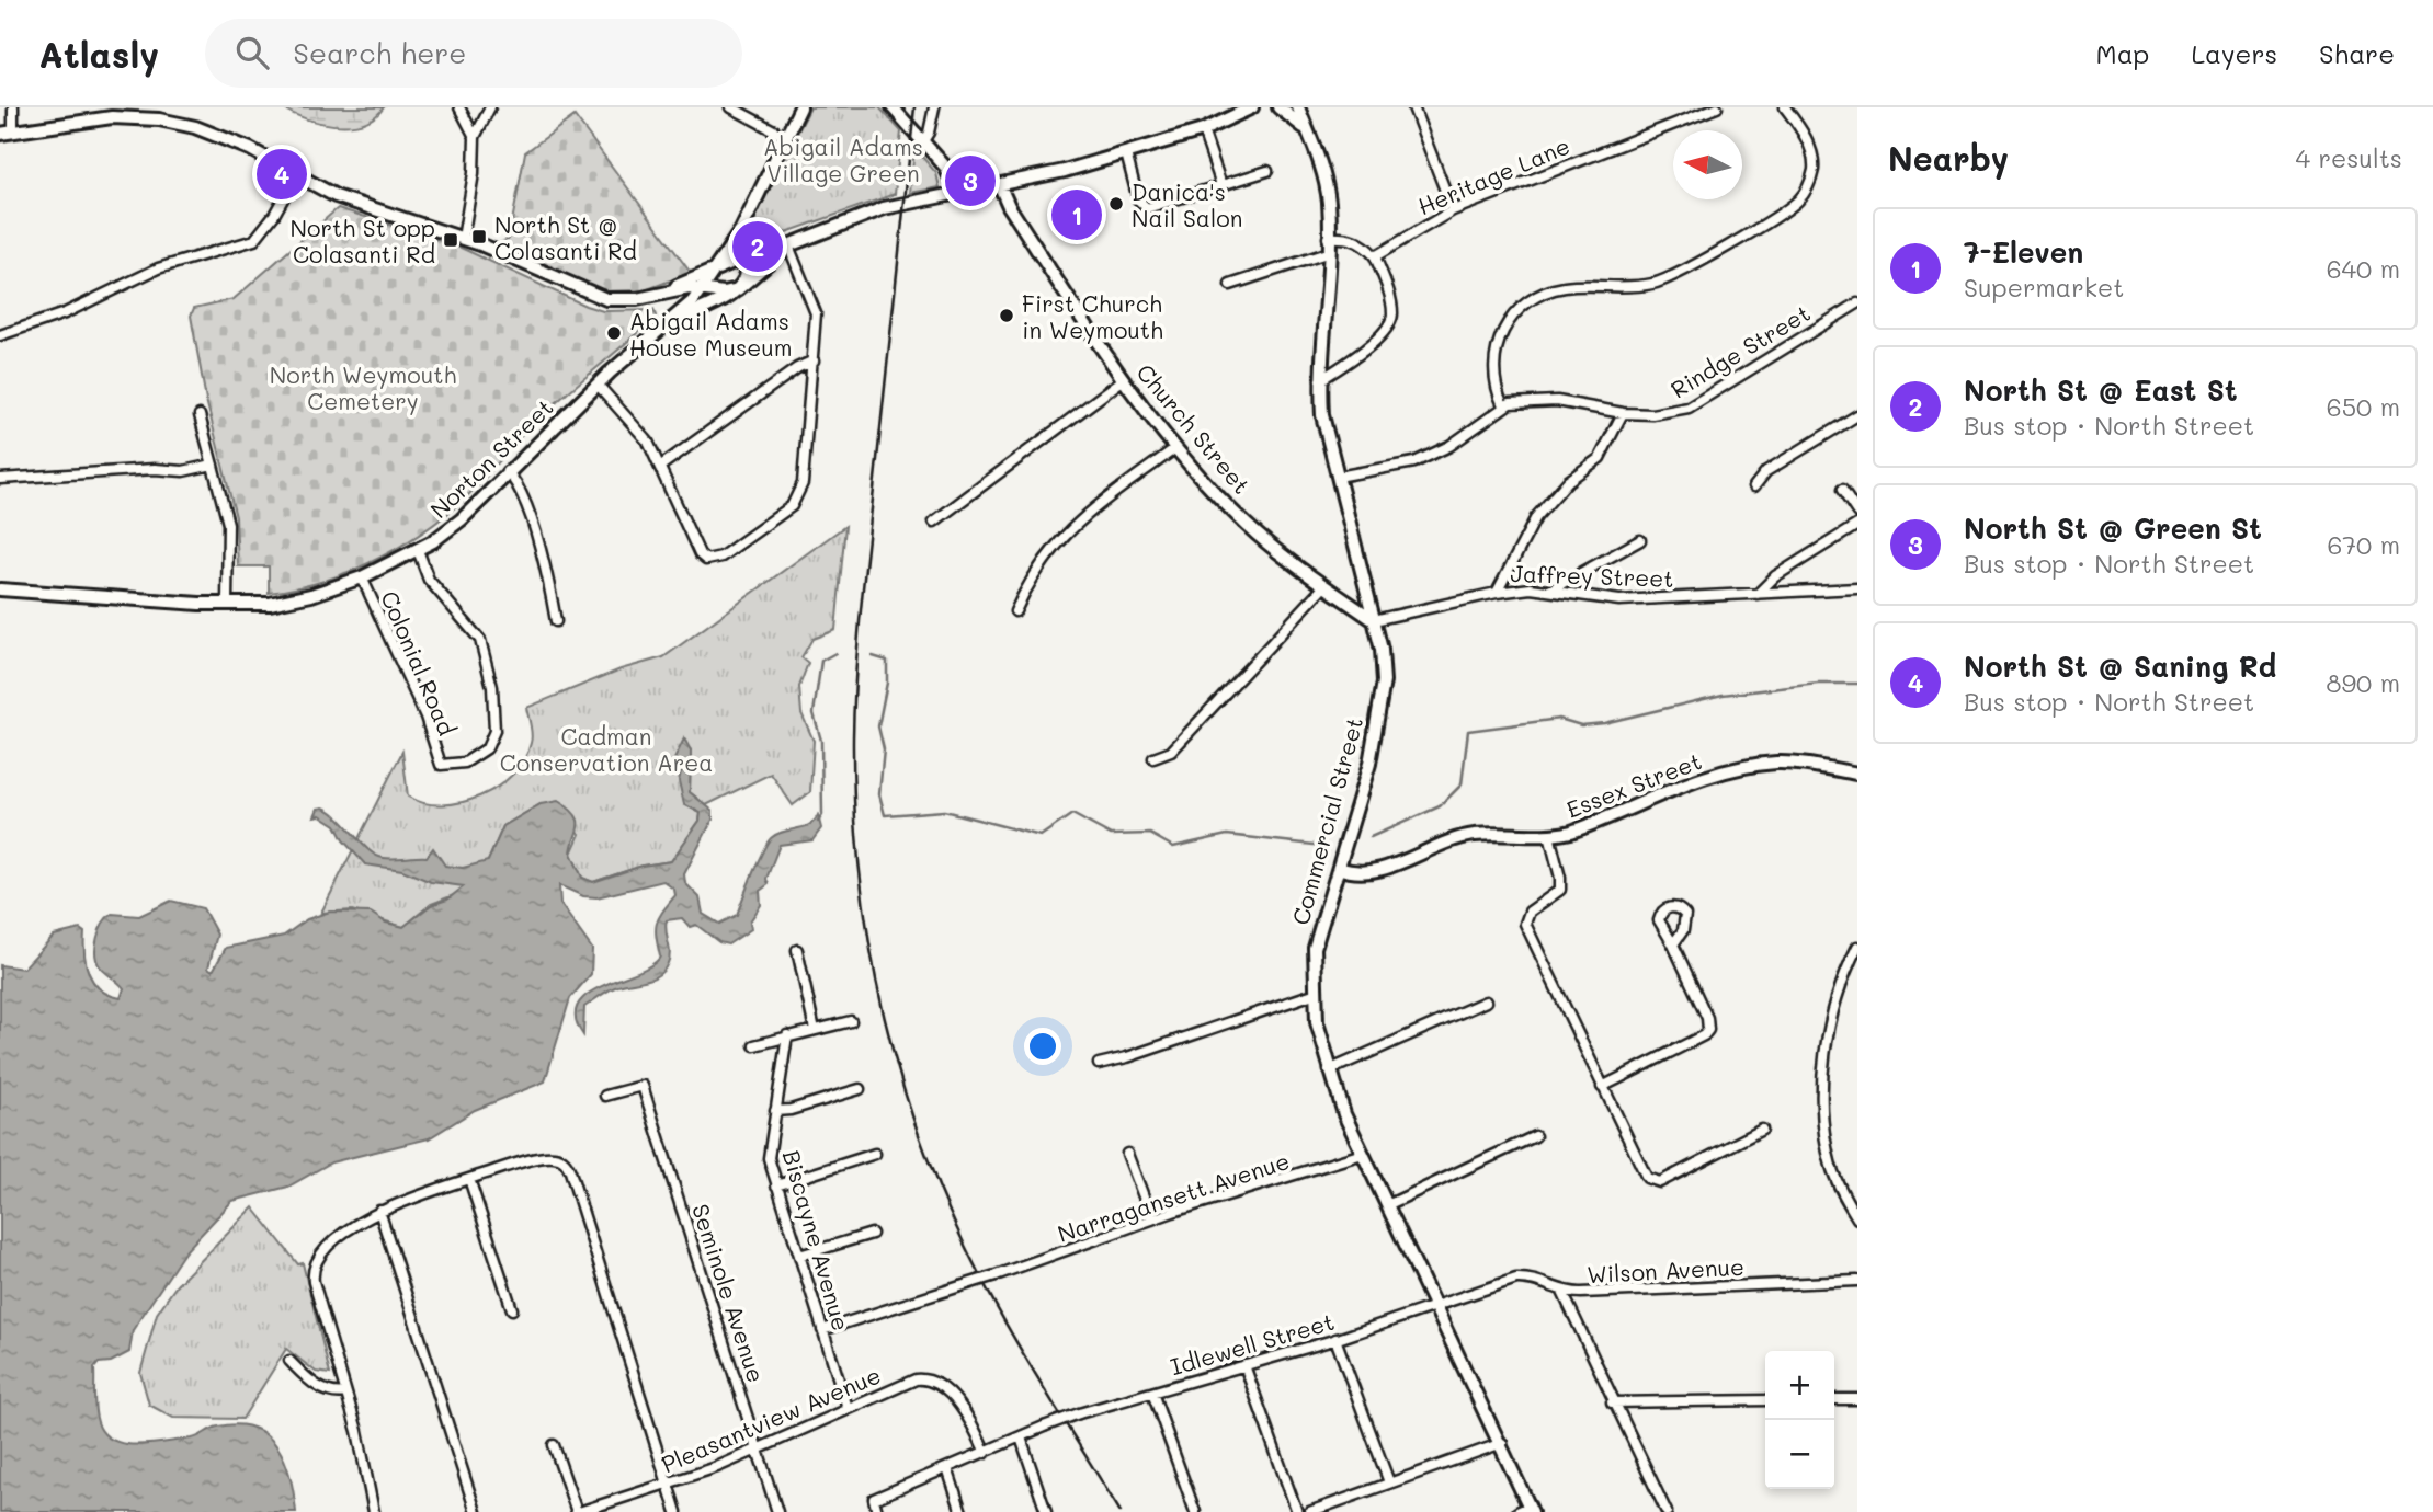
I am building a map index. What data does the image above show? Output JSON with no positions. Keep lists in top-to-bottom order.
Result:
{
  "streets": {
    "street": [
      "Heritage Lane",
      "Rindge Street",
      "Church Street",
      "Norton Street",
      "Jaffrey Street",
      "Colonial Road",
      "Essex Street",
      "Commercial Street",
      "Narragansett Avenue",
      "Biscayne Avenue",
      "Wilson Avenue",
      "Seminole Avenue",
      "Idlewell Street",
      "Pleasantview Avenue"
    ]
  },
  "crossings": [
    ["Church Street", "Jaffrey Street"],
    ["Church Street", "Commercial Street"],
    ["Norton Street", "Colonial Road"],
    ["Jaffrey Street", "Commercial Street"],
    ["Essex Street", "Commercial Street"],
    ["Commercial Street", "Narragansett Avenue"],
    ["Commercial Street", "Wilson Avenue"],
    ["Commercial Street", "Idlewell Street"],
    ["Narragansett Avenue", "Biscayne Avenue"],
    ["Biscayne Avenue", "Pleasantview Avenue"],
    ["Wilson Avenue", "Idlewell Street"],
    ["Seminole Avenue", "Pleasantview Avenue"],
    ["Idlewell Street", "Pleasantview Avenue"]
  ],
  "parks": ["Abigail Adams Village Green", "North Weymouth Cemetery", "Cadman Conservation Area"],
  "places": {
    "other": ["Danica's Nail Salon", "First Church in Weymouth", "Abigail Adams House Museum"],
    "transit": ["North St @ Colasanti Rd", "North St opp Colasanti Rd"]
  },
  "north": "left",
  "page": {
    "header": "Atlasly",
    "search": "Search here",
    "nav": ["Map", "Layers", "Share"],
    "heading": ["Nearby", "4 results"],
    "pins": [
      "4",
      "3",
      "1",
      "2"
    ],
    "list": [
      {
        "mark": "1",
        "name": "7-Eleven",
        "note": "Supermarket",
        "value": "640 m"
      },
      {
        "mark": "2",
        "name": "North St @ East St",
        "note": "Bus stop · North Street",
        "value": "650 m"
      },
      {
        "mark": "3",
        "name": "North St @ Green St",
        "note": "Bus stop · North Street",
        "value": "670 m"
      },
      {
        "mark": "4",
        "name": "North St @ Saning Rd",
        "note": "Bus stop · North Street",
        "value": "890 m"
      }
    ],
    "map_buttons": ["+", "−"]
  }
}
